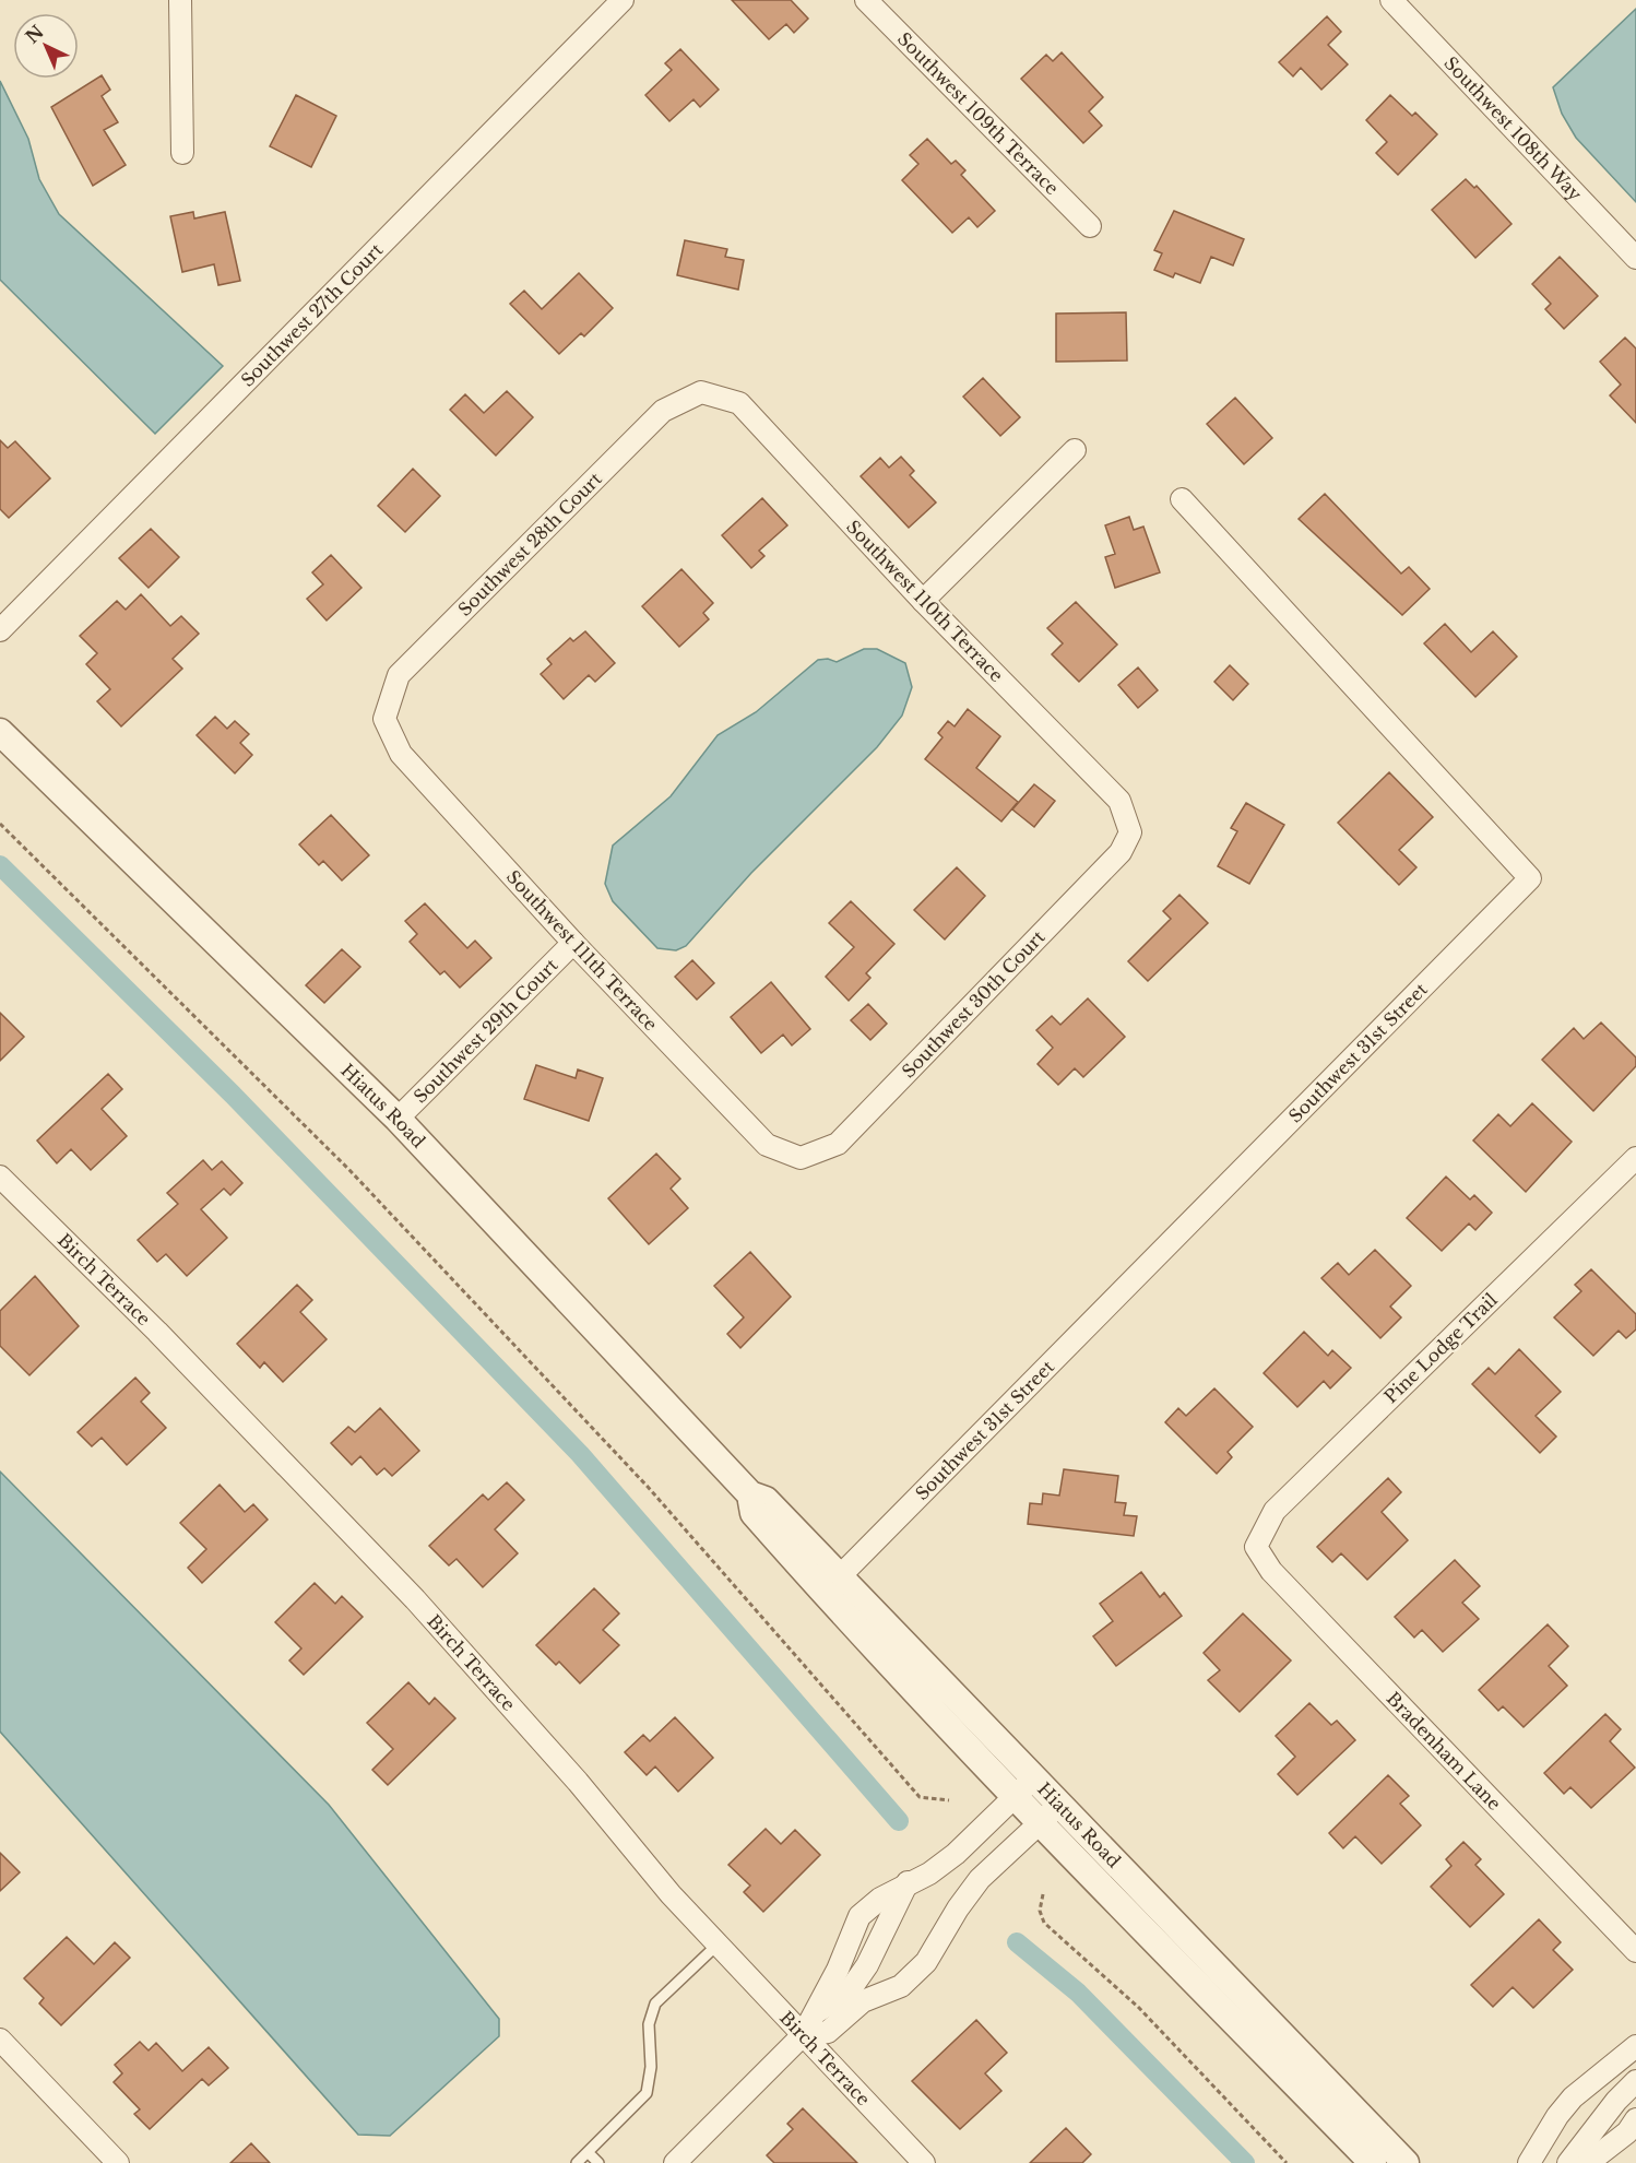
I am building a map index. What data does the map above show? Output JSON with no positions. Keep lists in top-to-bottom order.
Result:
{
  "streets": {
    "street": [
      "Southwest 109th Terrace",
      "Southwest 108th Way",
      "Southwest 27th Court",
      "Southwest 28th Court",
      "Southwest 110th Terrace",
      "Southwest 111th Terrace",
      "Southwest 30th Court",
      "Southwest 29th Court",
      "Southwest 31st Street",
      "Hiatus Road",
      "Birch Terrace",
      "Pine Lodge Trail",
      "Bradenham Lane"
    ]
  },
  "crossings": [
    ["Southwest 28th Court", "Southwest 110th Terrace"],
    ["Southwest 28th Court", "Southwest 111th Terrace"],
    ["Southwest 110th Terrace", "Southwest 30th Court"],
    ["Southwest 111th Terrace", "Southwest 30th Court"],
    ["Southwest 111th Terrace", "Southwest 29th Court"],
    ["Southwest 29th Court", "Hiatus Road"],
    ["Southwest 31st Street", "Hiatus Road"],
    ["Pine Lodge Trail", "Bradenham Lane"]
  ],
  "north": "top left"
}
